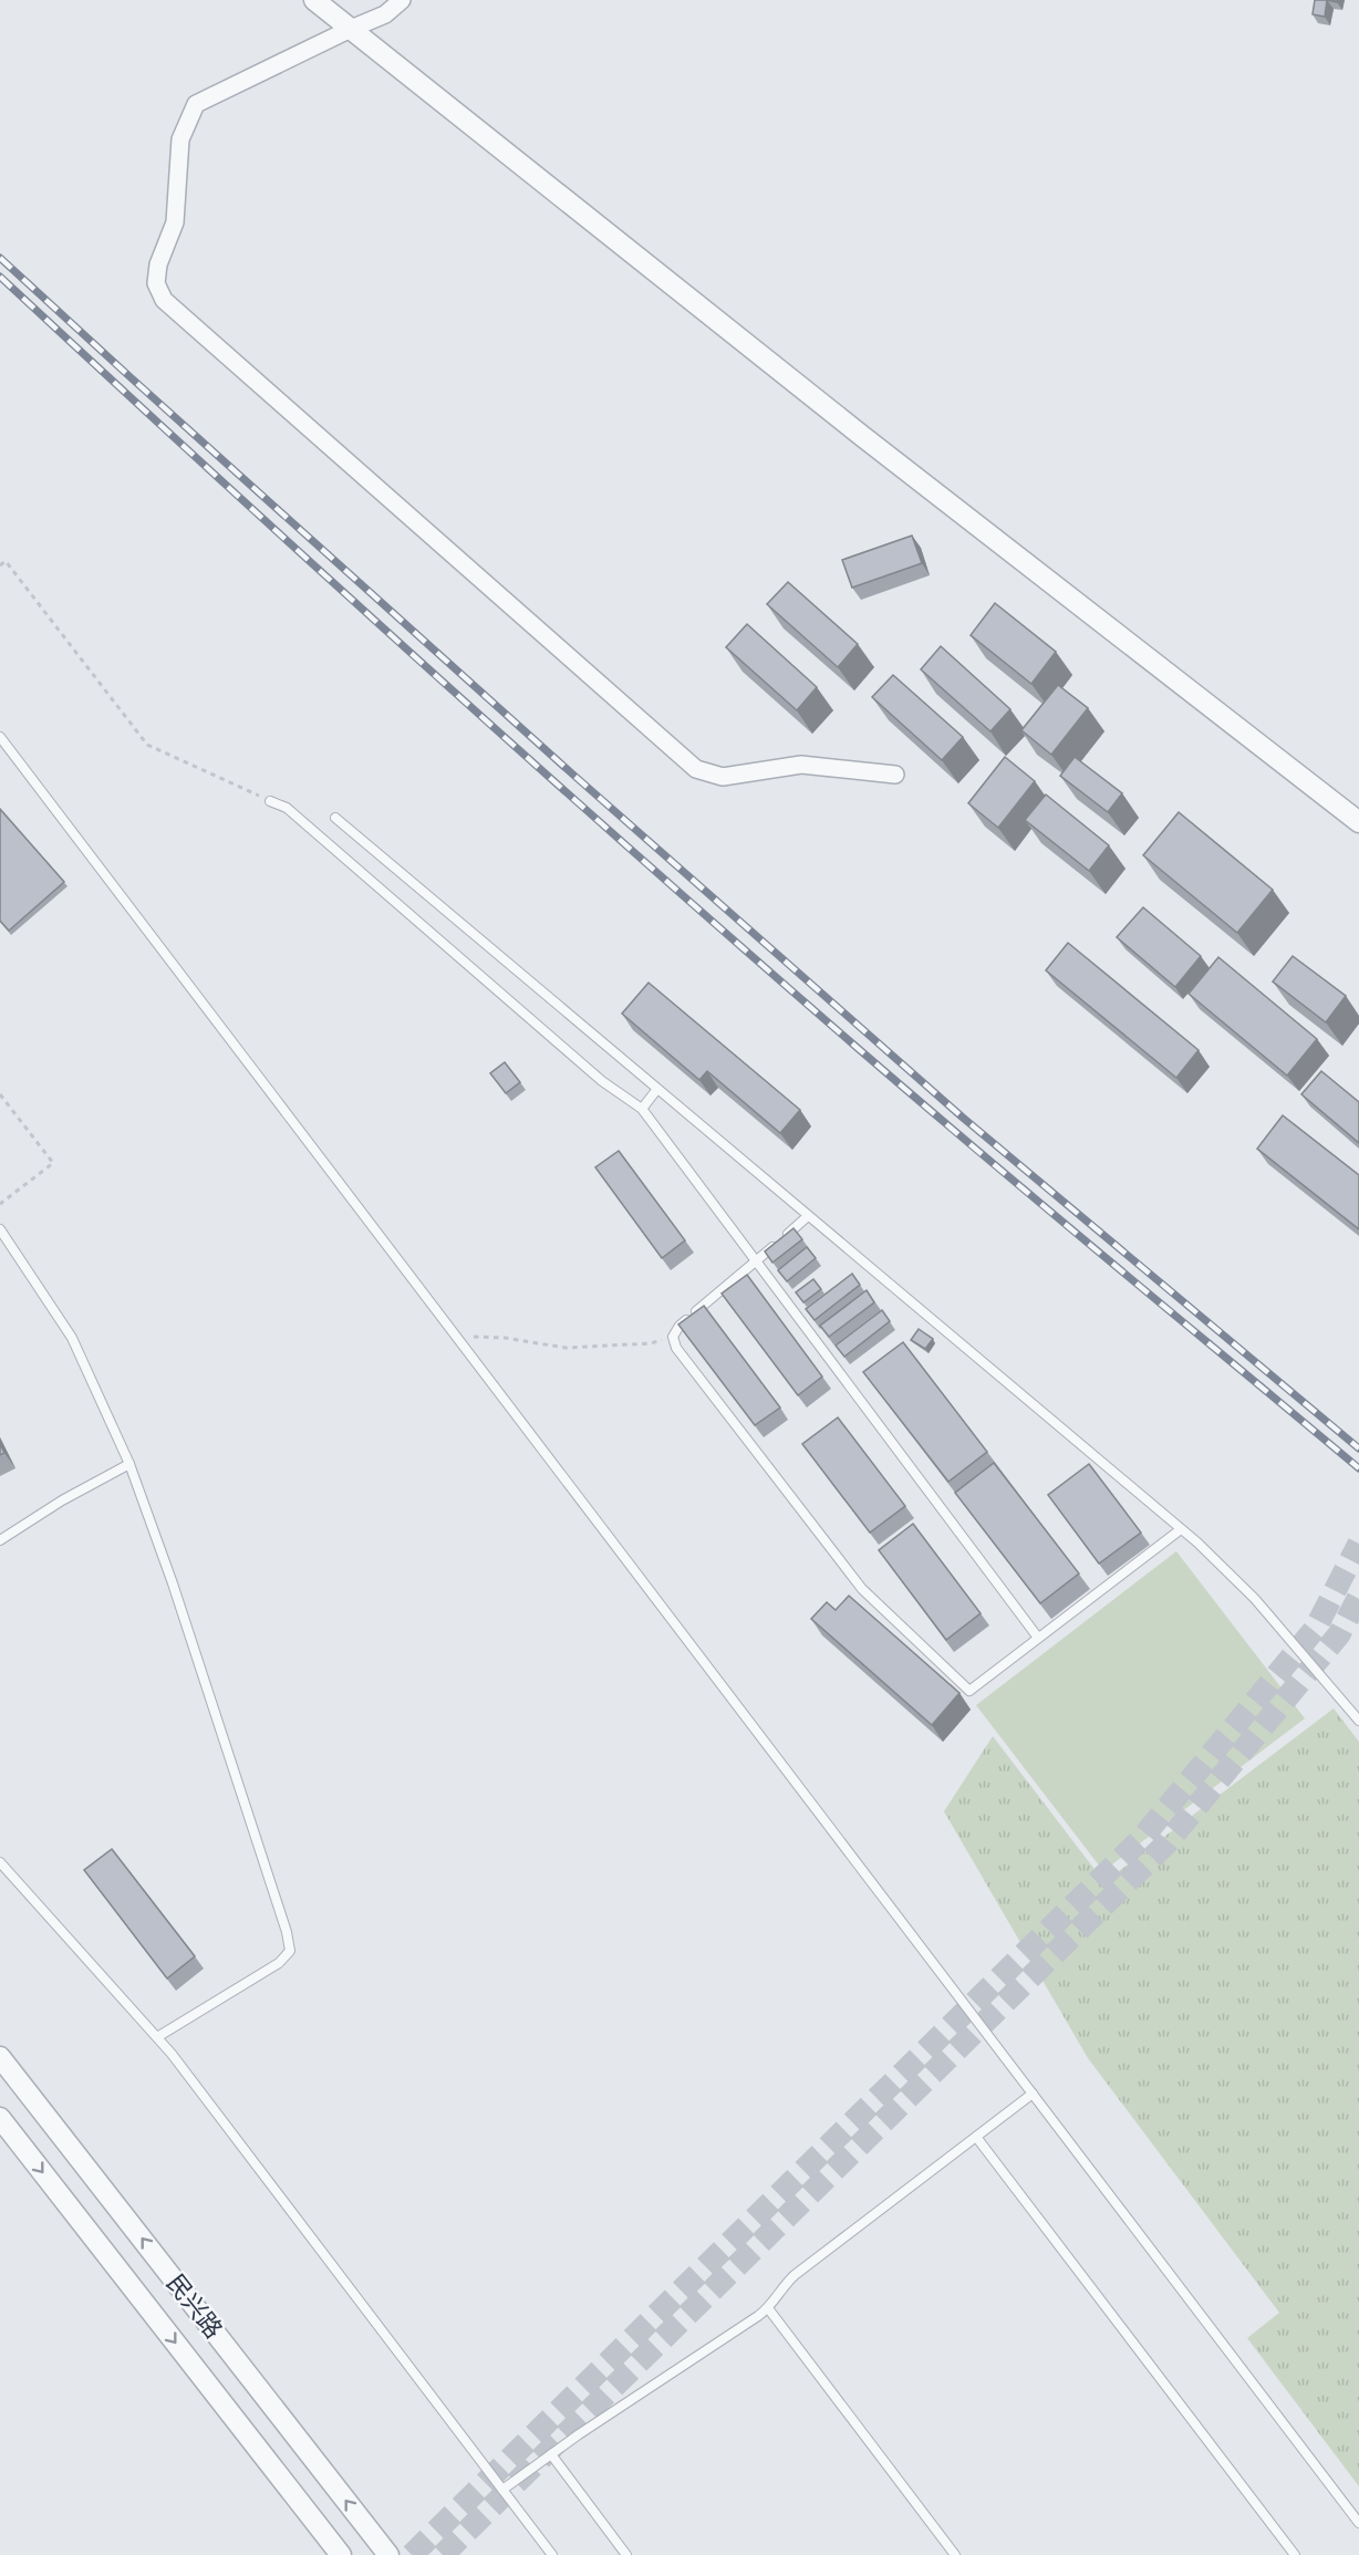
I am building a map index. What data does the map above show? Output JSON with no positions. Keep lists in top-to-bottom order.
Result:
{
  "streets": {
    "street": ["民兴路"]
  }
}
